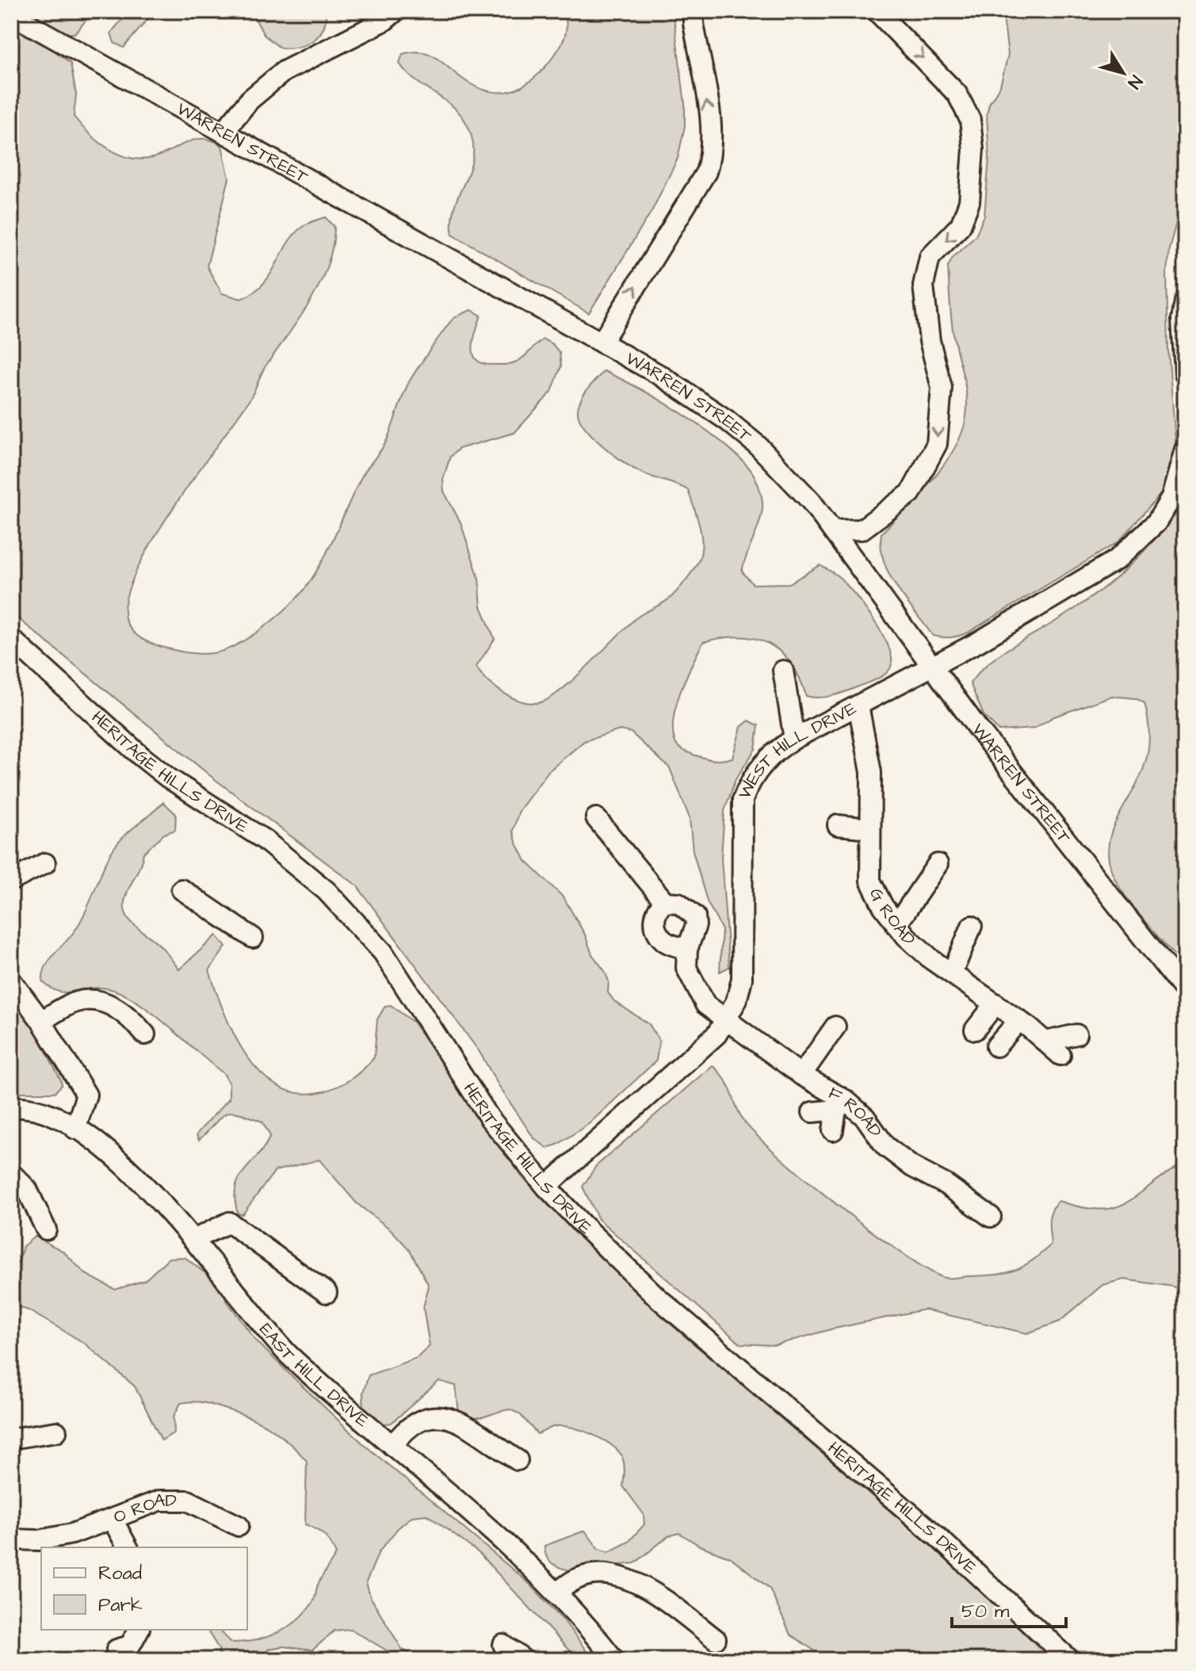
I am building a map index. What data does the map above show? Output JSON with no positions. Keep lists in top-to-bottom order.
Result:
{
  "streets": {
    "street": [
      "WARREN STREET",
      "WEST HILL DRIVE",
      "HERITAGE HILLS DRIVE",
      "G ROAD",
      "F ROAD",
      "EAST HILL DRIVE",
      "O ROAD"
    ]
  },
  "crossings": [
    ["WARREN STREET", "WEST HILL DRIVE"],
    ["WEST HILL DRIVE", "HERITAGE HILLS DRIVE"],
    ["WEST HILL DRIVE", "G ROAD"],
    ["WEST HILL DRIVE", "F ROAD"]
  ],
  "legend": ["Road", "Park"],
  "scale_bar": "50 m",
  "north": "bottom right"
}
